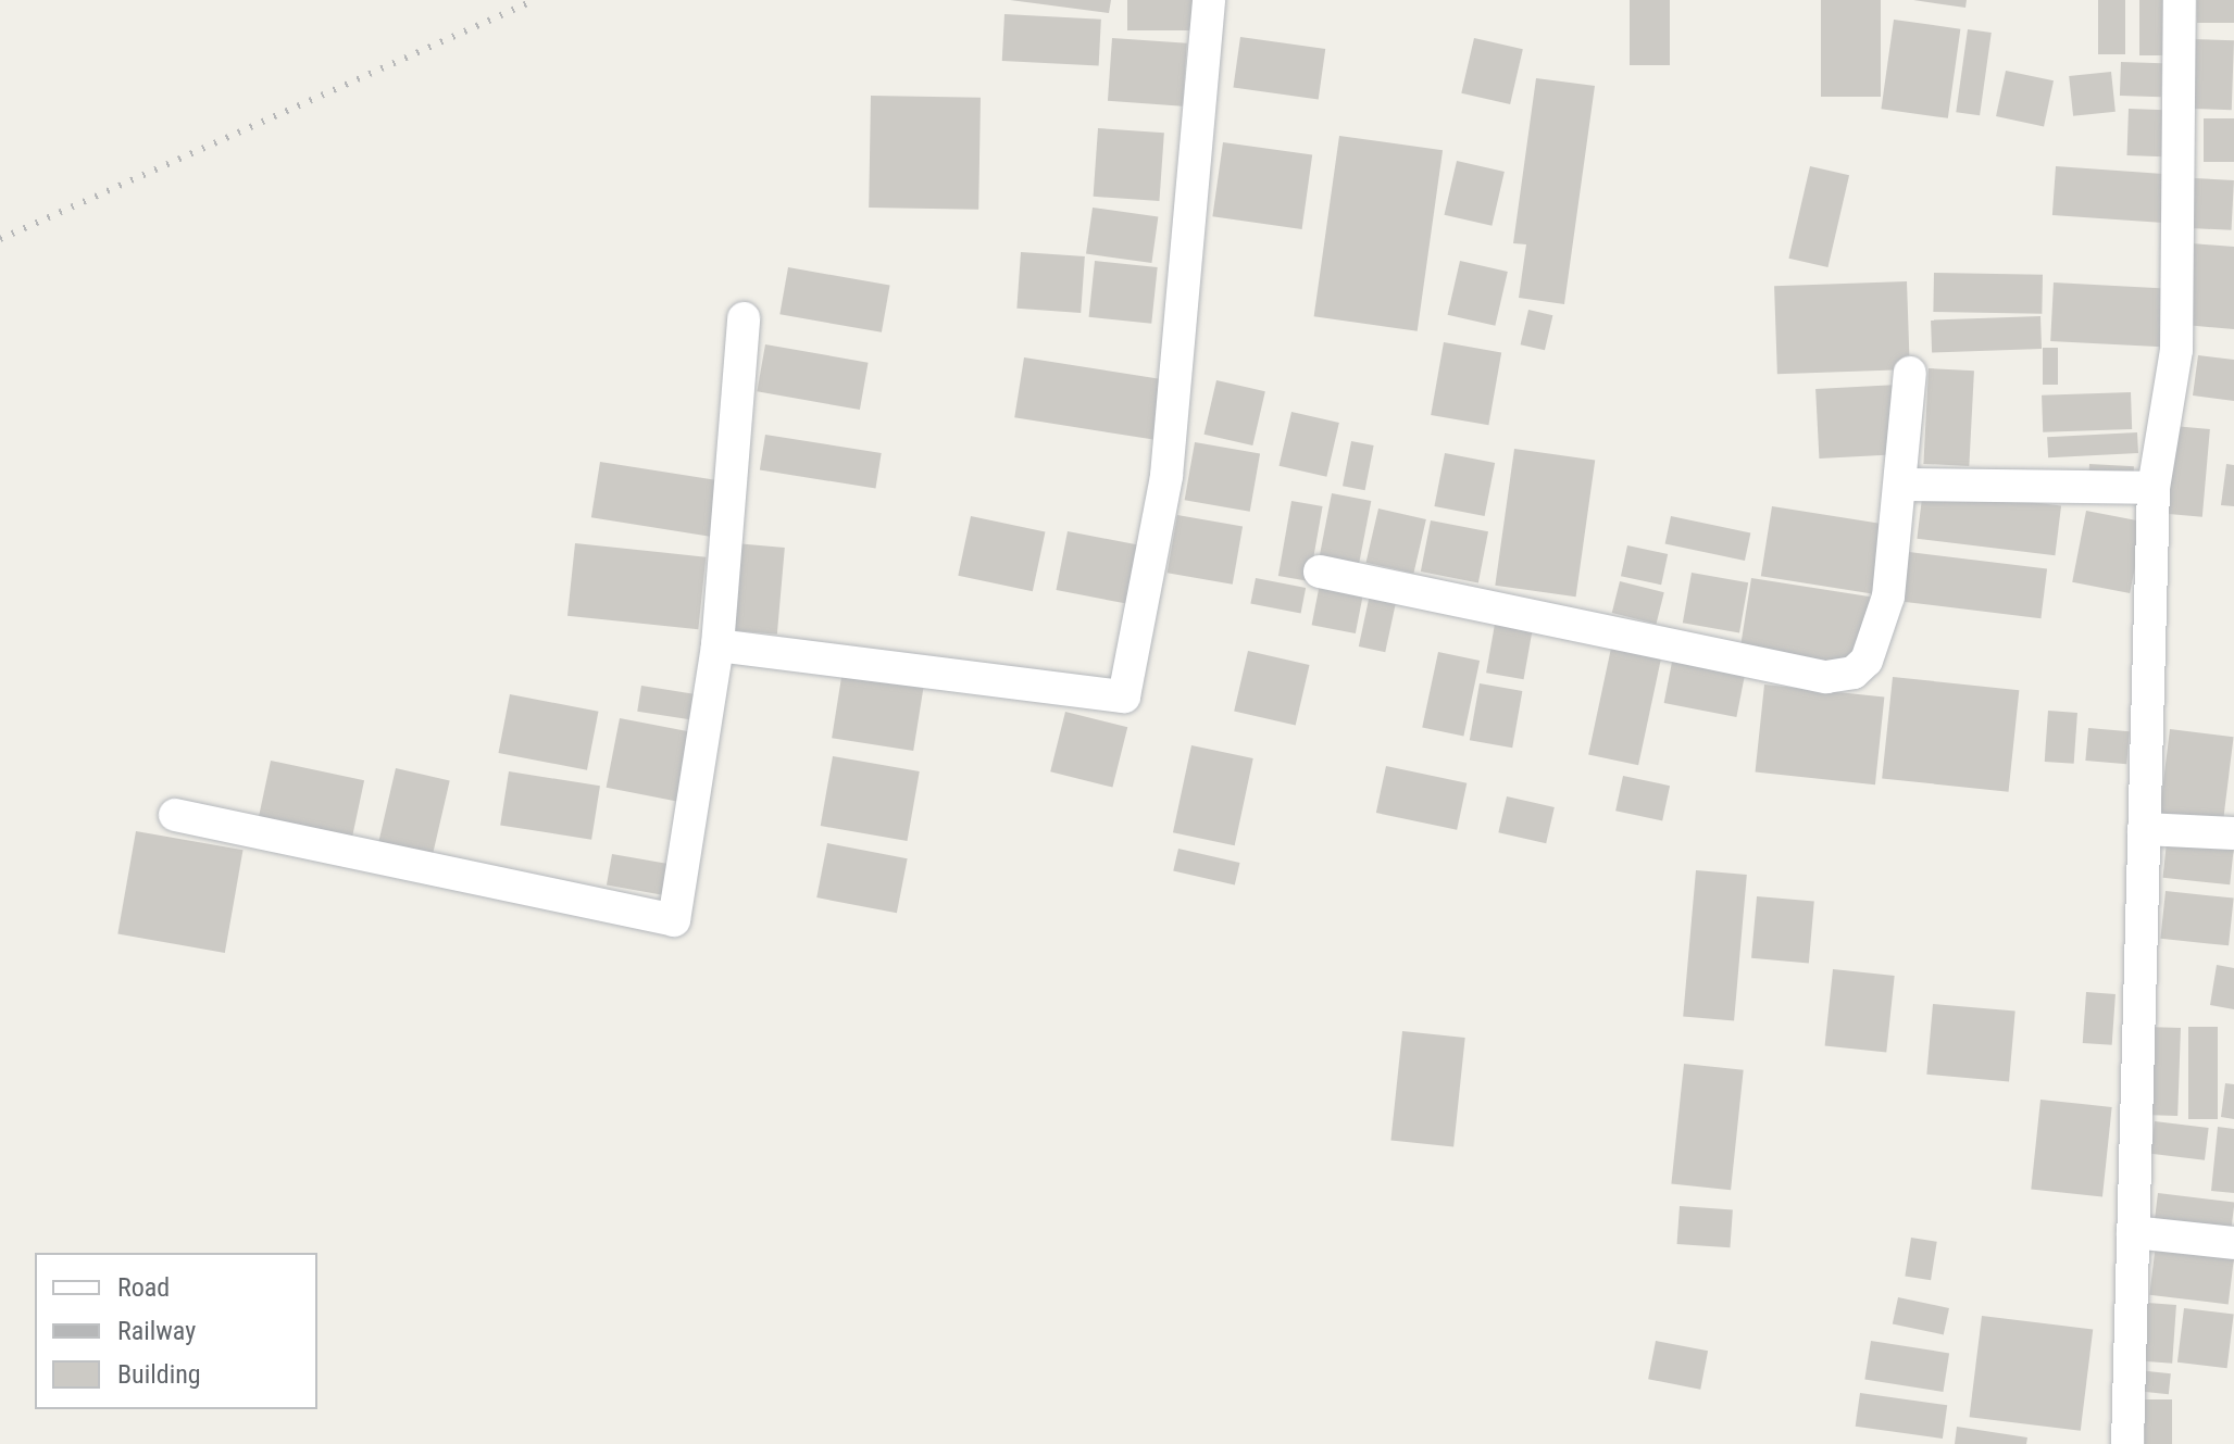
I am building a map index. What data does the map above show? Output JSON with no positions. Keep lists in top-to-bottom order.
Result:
{
  "legend": ["Road", "Railway", "Building"]
}
